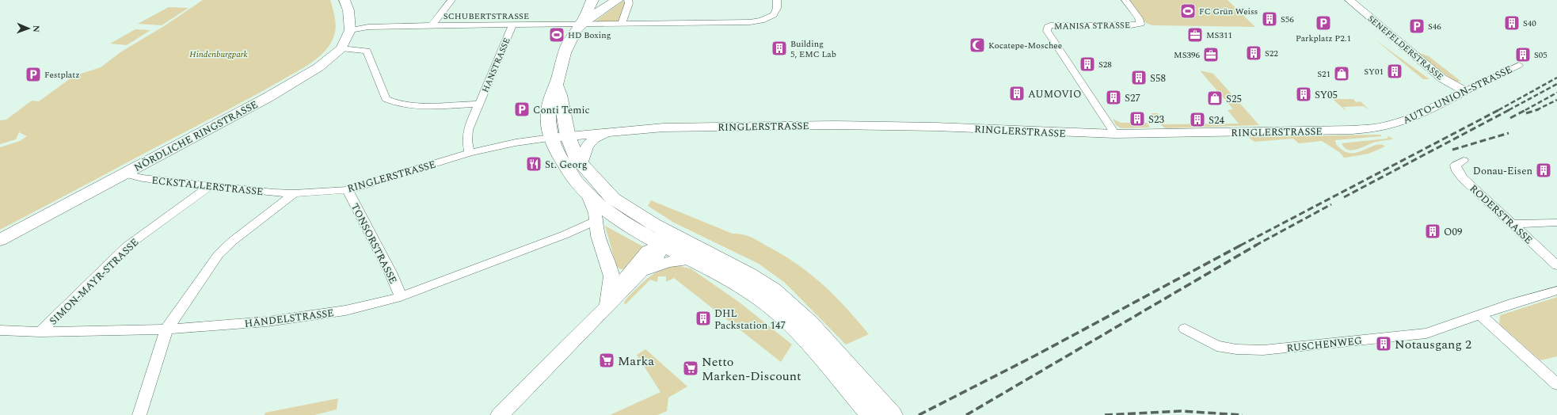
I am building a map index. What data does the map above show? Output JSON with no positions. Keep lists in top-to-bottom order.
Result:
{
  "streets": {
    "main road": ["NÖRDLICHE RINGSTRASSE"],
    "street": [
      "SCHUBERTSTRASSE",
      "MANISA STRASSE",
      "SENEFELDERSTRASSE",
      "HANSTRASSE",
      "AUTO-UNION-STRASSE",
      "RINGLERSTRASSE",
      "ECKSTALLERSTRASSE",
      "RODERSTRASSE",
      "TONSORSTRASSE",
      "SIMON-MAYR-STRASSE",
      "HÄNDELSTRASSE",
      "RUSCHENWEG"
    ]
  },
  "crossings": [
    ["SCHUBERTSTRASSE", "HANSTRASSE"],
    ["SCHUBERTSTRASSE", "NÖRDLICHE RINGSTRASSE"],
    ["MANISA STRASSE", "RINGLERSTRASSE"],
    ["SENEFELDERSTRASSE", "AUTO-UNION-STRASSE"],
    ["HANSTRASSE", "RINGLERSTRASSE"],
    ["HANSTRASSE", "NÖRDLICHE RINGSTRASSE"],
    ["AUTO-UNION-STRASSE", "RINGLERSTRASSE"],
    ["RINGLERSTRASSE", "ECKSTALLERSTRASSE"],
    ["RINGLERSTRASSE", "TONSORSTRASSE"],
    ["NÖRDLICHE RINGSTRASSE", "ECKSTALLERSTRASSE"],
    ["ECKSTALLERSTRASSE", "SIMON-MAYR-STRASSE"],
    ["TONSORSTRASSE", "HÄNDELSTRASSE"],
    ["SIMON-MAYR-STRASSE", "HÄNDELSTRASSE"]
  ],
  "parks": ["Hindenburgpark"],
  "places": {
    "sports": ["FC Grün Weiss", "HD Boxing"],
    "building": [
      "S56",
      "S40",
      "Building 5, EMC Lab",
      "S22",
      "S05",
      "S28",
      "SY01",
      "S58",
      "AUMOVIO",
      "SY05",
      "S27",
      "S23",
      "S24",
      "Donau-Eisen",
      "O09",
      "DHL Packstation 147",
      "Notausgang 2"
    ],
    "parking": [
      "Parkplatz P2.1",
      "S46",
      "Festplatz",
      "Conti Temic"
    ],
    "office": ["MS311", "MS396"],
    "mosque": ["Kocatepe-Moschee"],
    "shop": ["S21", "S25"],
    "restaurant": ["St. Georg"],
    "supermarket": ["Marka", "Netto Marken-Discount"]
  },
  "north": "right"
}
